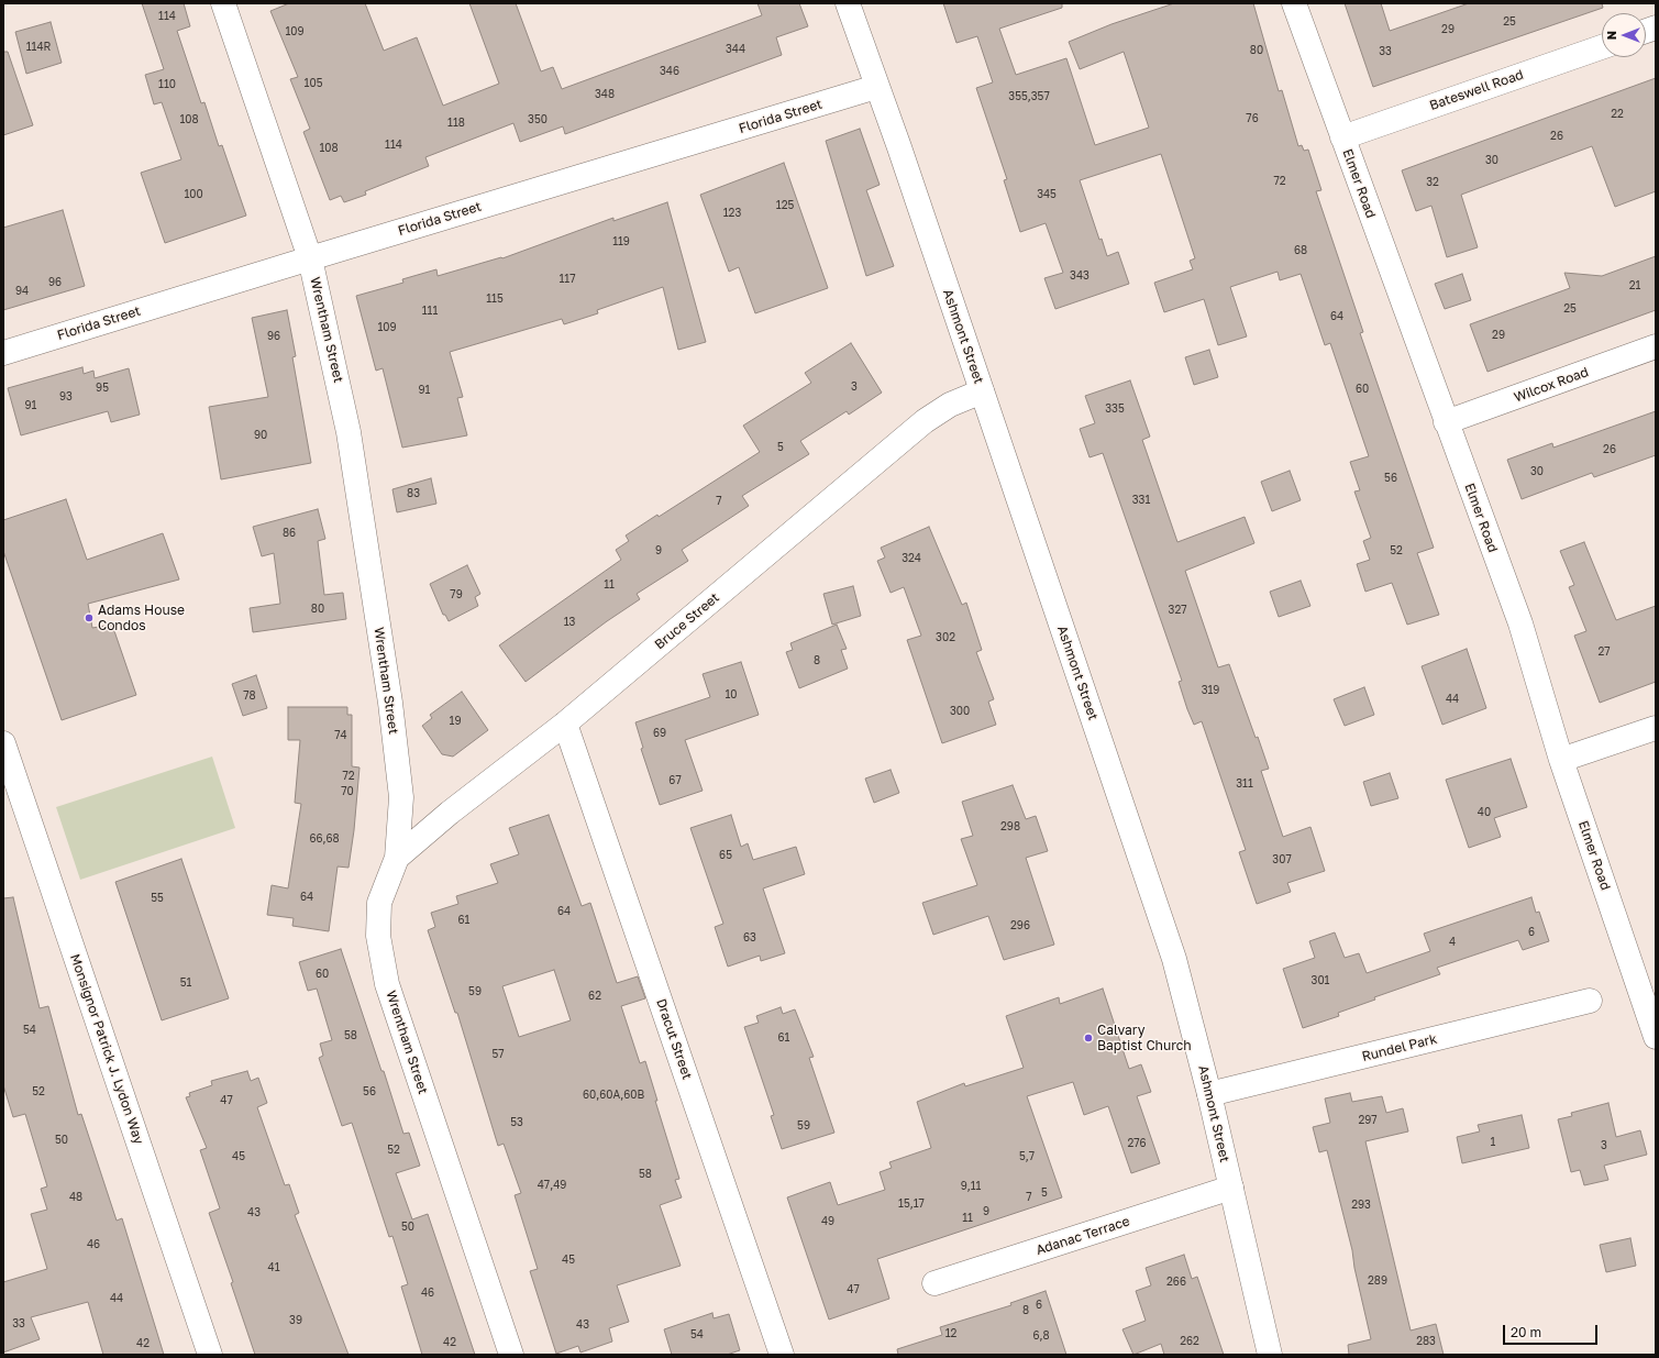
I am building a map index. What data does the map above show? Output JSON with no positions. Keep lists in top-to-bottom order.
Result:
{
  "streets": {
    "street": [
      "Bateswell Road",
      "Florida Street",
      "Elmer Road",
      "Wrentham Street",
      "Ashmont Street",
      "Wilcox Road",
      "Bruce Street",
      "Dracut Street",
      "Rundel Park",
      "Monsignor Patrick J. Lydon Way",
      "Adanac Terrace"
    ]
  },
  "crossings": [
    ["Bateswell Road", "Elmer Road"],
    ["Florida Street", "Wrentham Street"],
    ["Florida Street", "Ashmont Street"],
    ["Elmer Road", "Wilcox Road"],
    ["Wrentham Street", "Bruce Street"],
    ["Ashmont Street", "Bruce Street"],
    ["Ashmont Street", "Rundel Park"],
    ["Ashmont Street", "Adanac Terrace"],
    ["Bruce Street", "Dracut Street"]
  ],
  "places": ["Adams House Condos", "Calvary Baptist Church"],
  "house_numbers": [
    "114",
    "25",
    "29",
    "109",
    "114R",
    "344",
    "80",
    "33",
    "346",
    "105",
    "110",
    "348",
    "355,357",
    "22",
    "76",
    "108",
    "350",
    "118",
    "26",
    "114",
    "108",
    "30",
    "72",
    "32",
    "100",
    "345",
    "125",
    "123",
    "119",
    "68",
    "343",
    "117",
    "96",
    "21",
    "94",
    "115",
    "25",
    "111",
    "64",
    "109",
    "29",
    "96",
    "3",
    "95",
    "60",
    "91",
    "93",
    "91",
    "335",
    "90",
    "5",
    "26",
    "30",
    "56",
    "83",
    "331",
    "7",
    "86",
    "9",
    "52",
    "324",
    "11",
    "79",
    "80",
    "327",
    "13",
    "302",
    "27",
    "8",
    "319",
    "10",
    "78",
    "44",
    "300",
    "19",
    "69",
    "74",
    "72",
    "67",
    "311",
    "70",
    "40",
    "298",
    "66,68",
    "65",
    "307",
    "64",
    "55",
    "64",
    "61",
    "296",
    "6",
    "63",
    "4",
    "60",
    "301",
    "51",
    "59",
    "62",
    "54",
    "58",
    "61",
    "57",
    "52",
    "56",
    "60,60A,60B",
    "47",
    "297",
    "53",
    "59",
    "50",
    "1",
    "276",
    "3",
    "52",
    "45",
    "5,7",
    "58",
    "47,49",
    "9,11",
    "5",
    "48",
    "7",
    "15,17",
    "293",
    "9",
    "43",
    "11",
    "49",
    "50",
    "46",
    "45",
    "41",
    "289",
    "266",
    "47",
    "46",
    "44",
    "6",
    "8",
    "39",
    "33",
    "43",
    "12",
    "54",
    "6,8",
    "262",
    "283",
    "42",
    "42"
  ],
  "scale_bar": "20 m",
  "north": "left"
}
